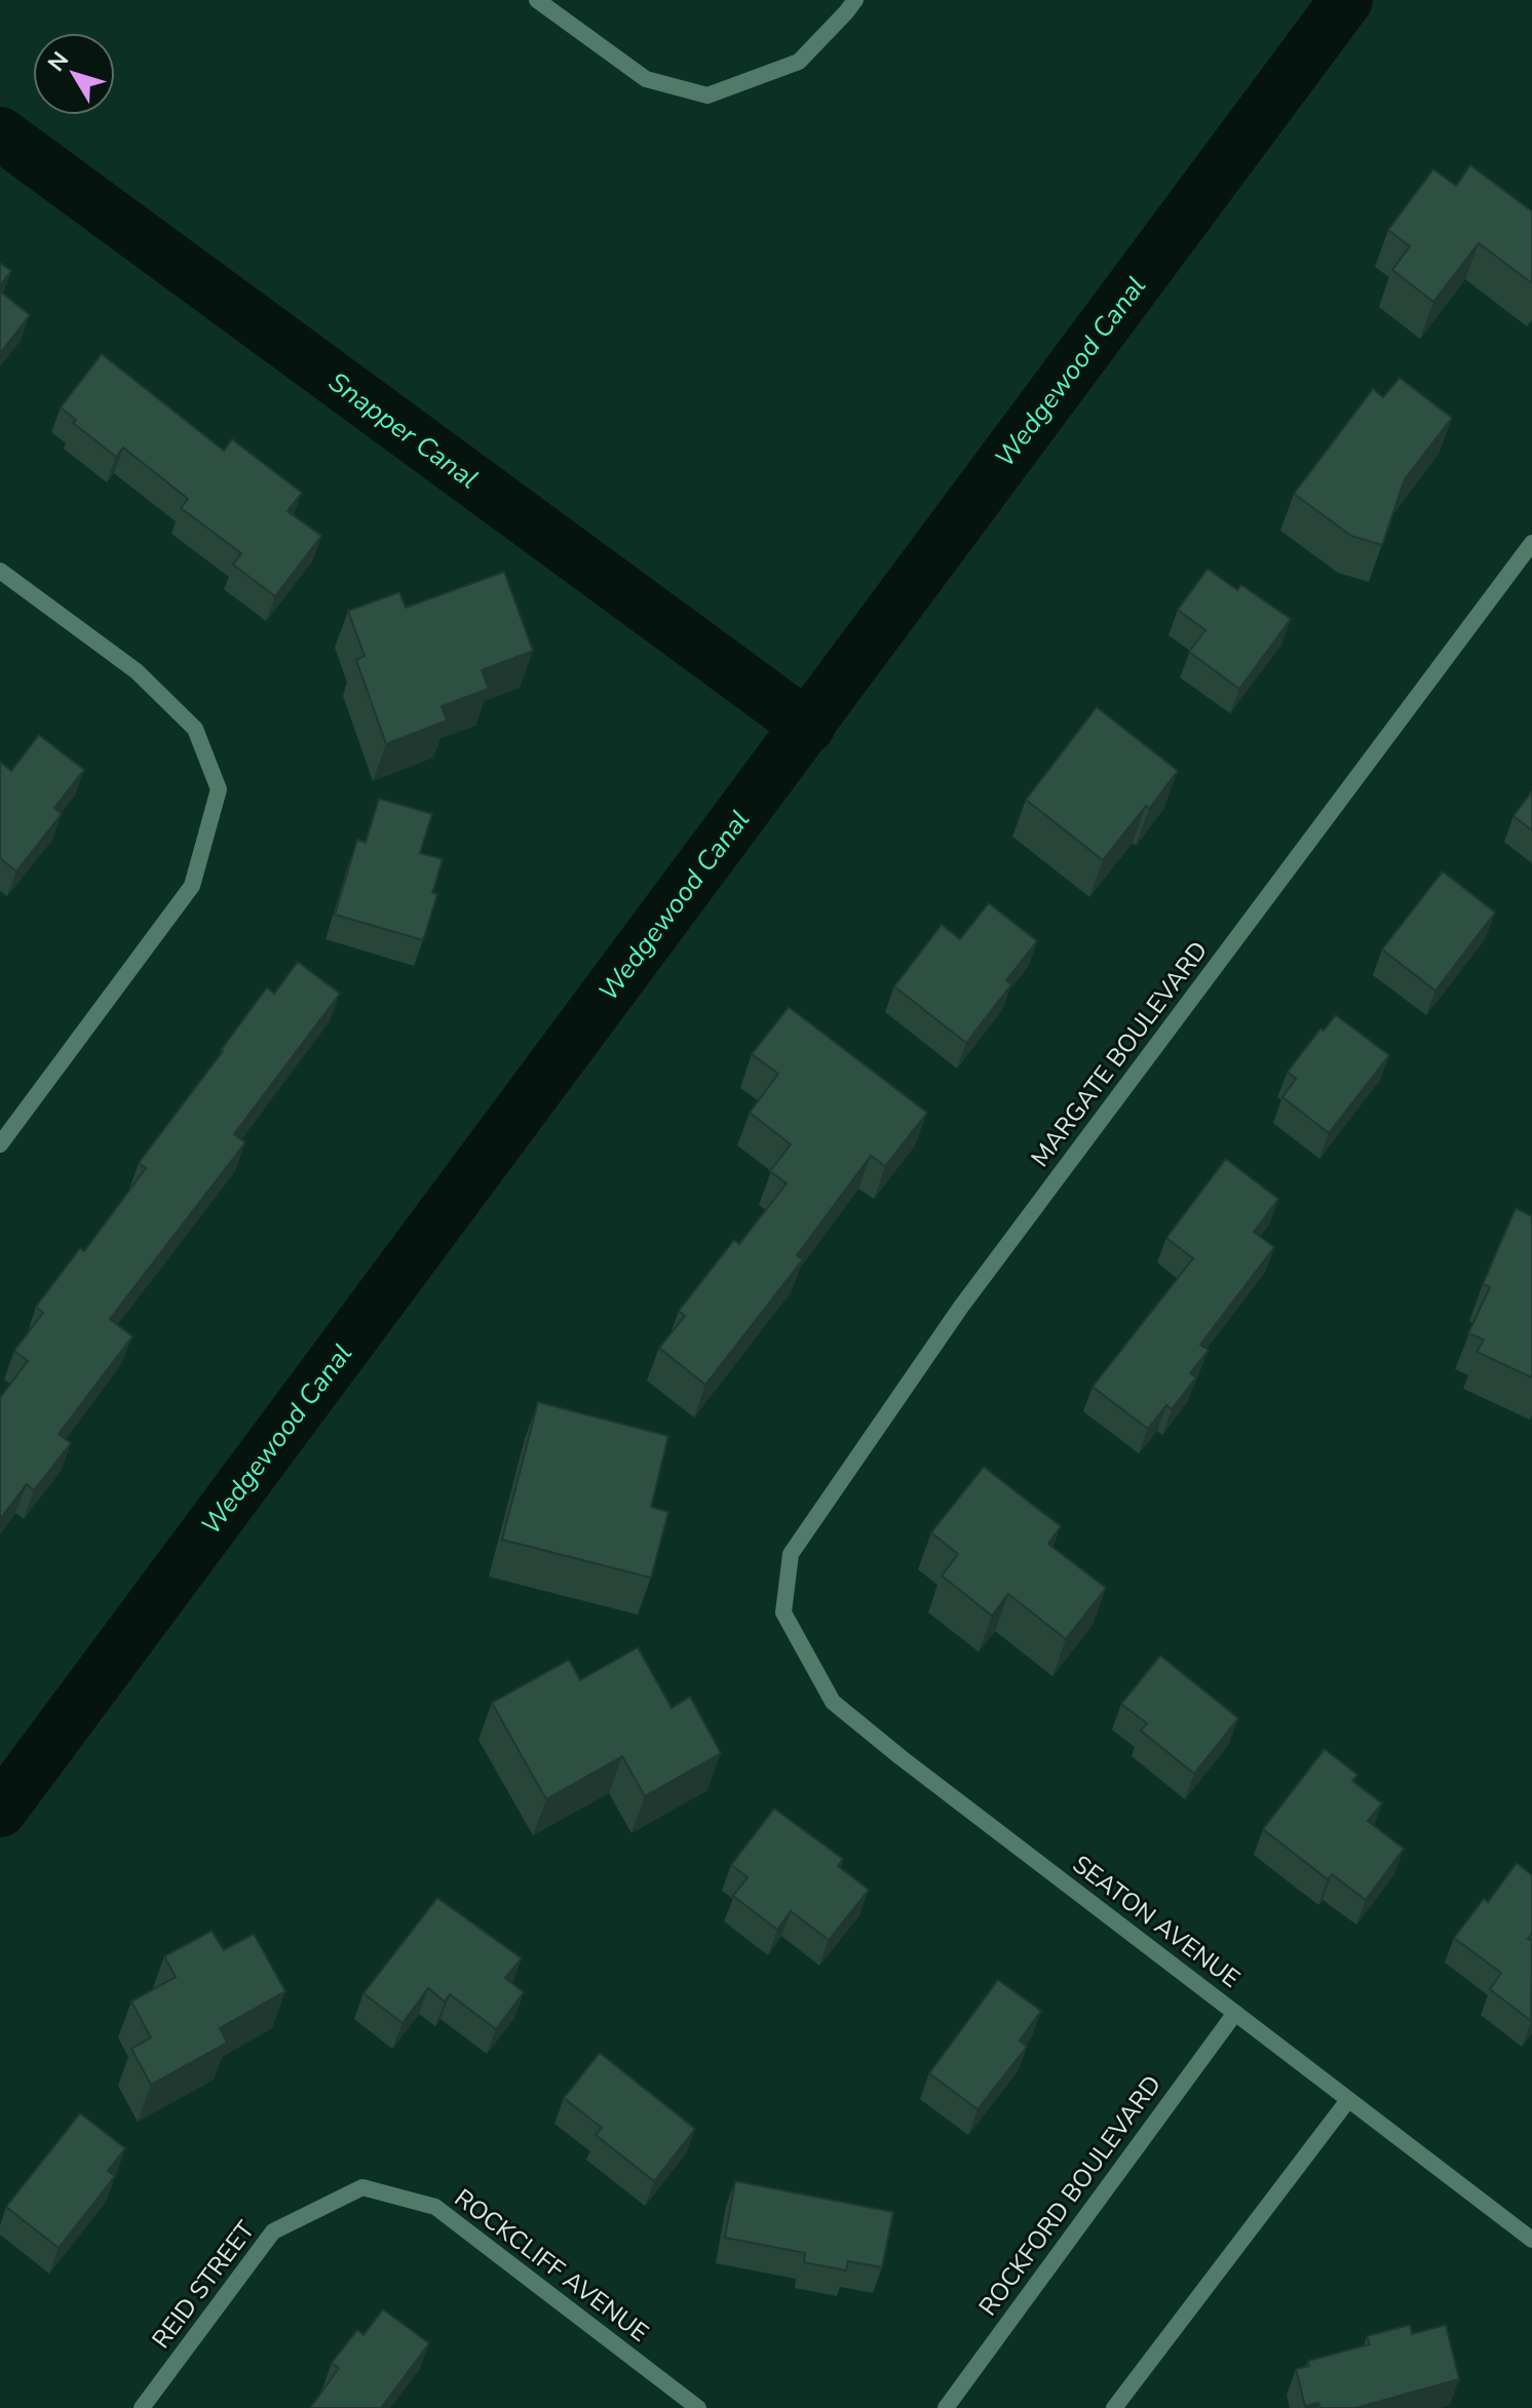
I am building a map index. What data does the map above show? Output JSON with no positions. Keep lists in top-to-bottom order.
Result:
{
  "streets": {
    "street": [
      "MARGATE BOULEVARD",
      "SEATON AVENUE",
      "ROCKFORD BOULEVARD",
      "ROCKCLIFF AVENUE",
      "REID STREET"
    ]
  },
  "crossings": [
    ["MARGATE BOULEVARD", "SEATON AVENUE"],
    ["SEATON AVENUE", "ROCKFORD BOULEVARD"],
    ["ROCKCLIFF AVENUE", "REID STREET"]
  ],
  "water": ["Wedgewood Canal", "Snapper Canal"],
  "north": "top left"
}
